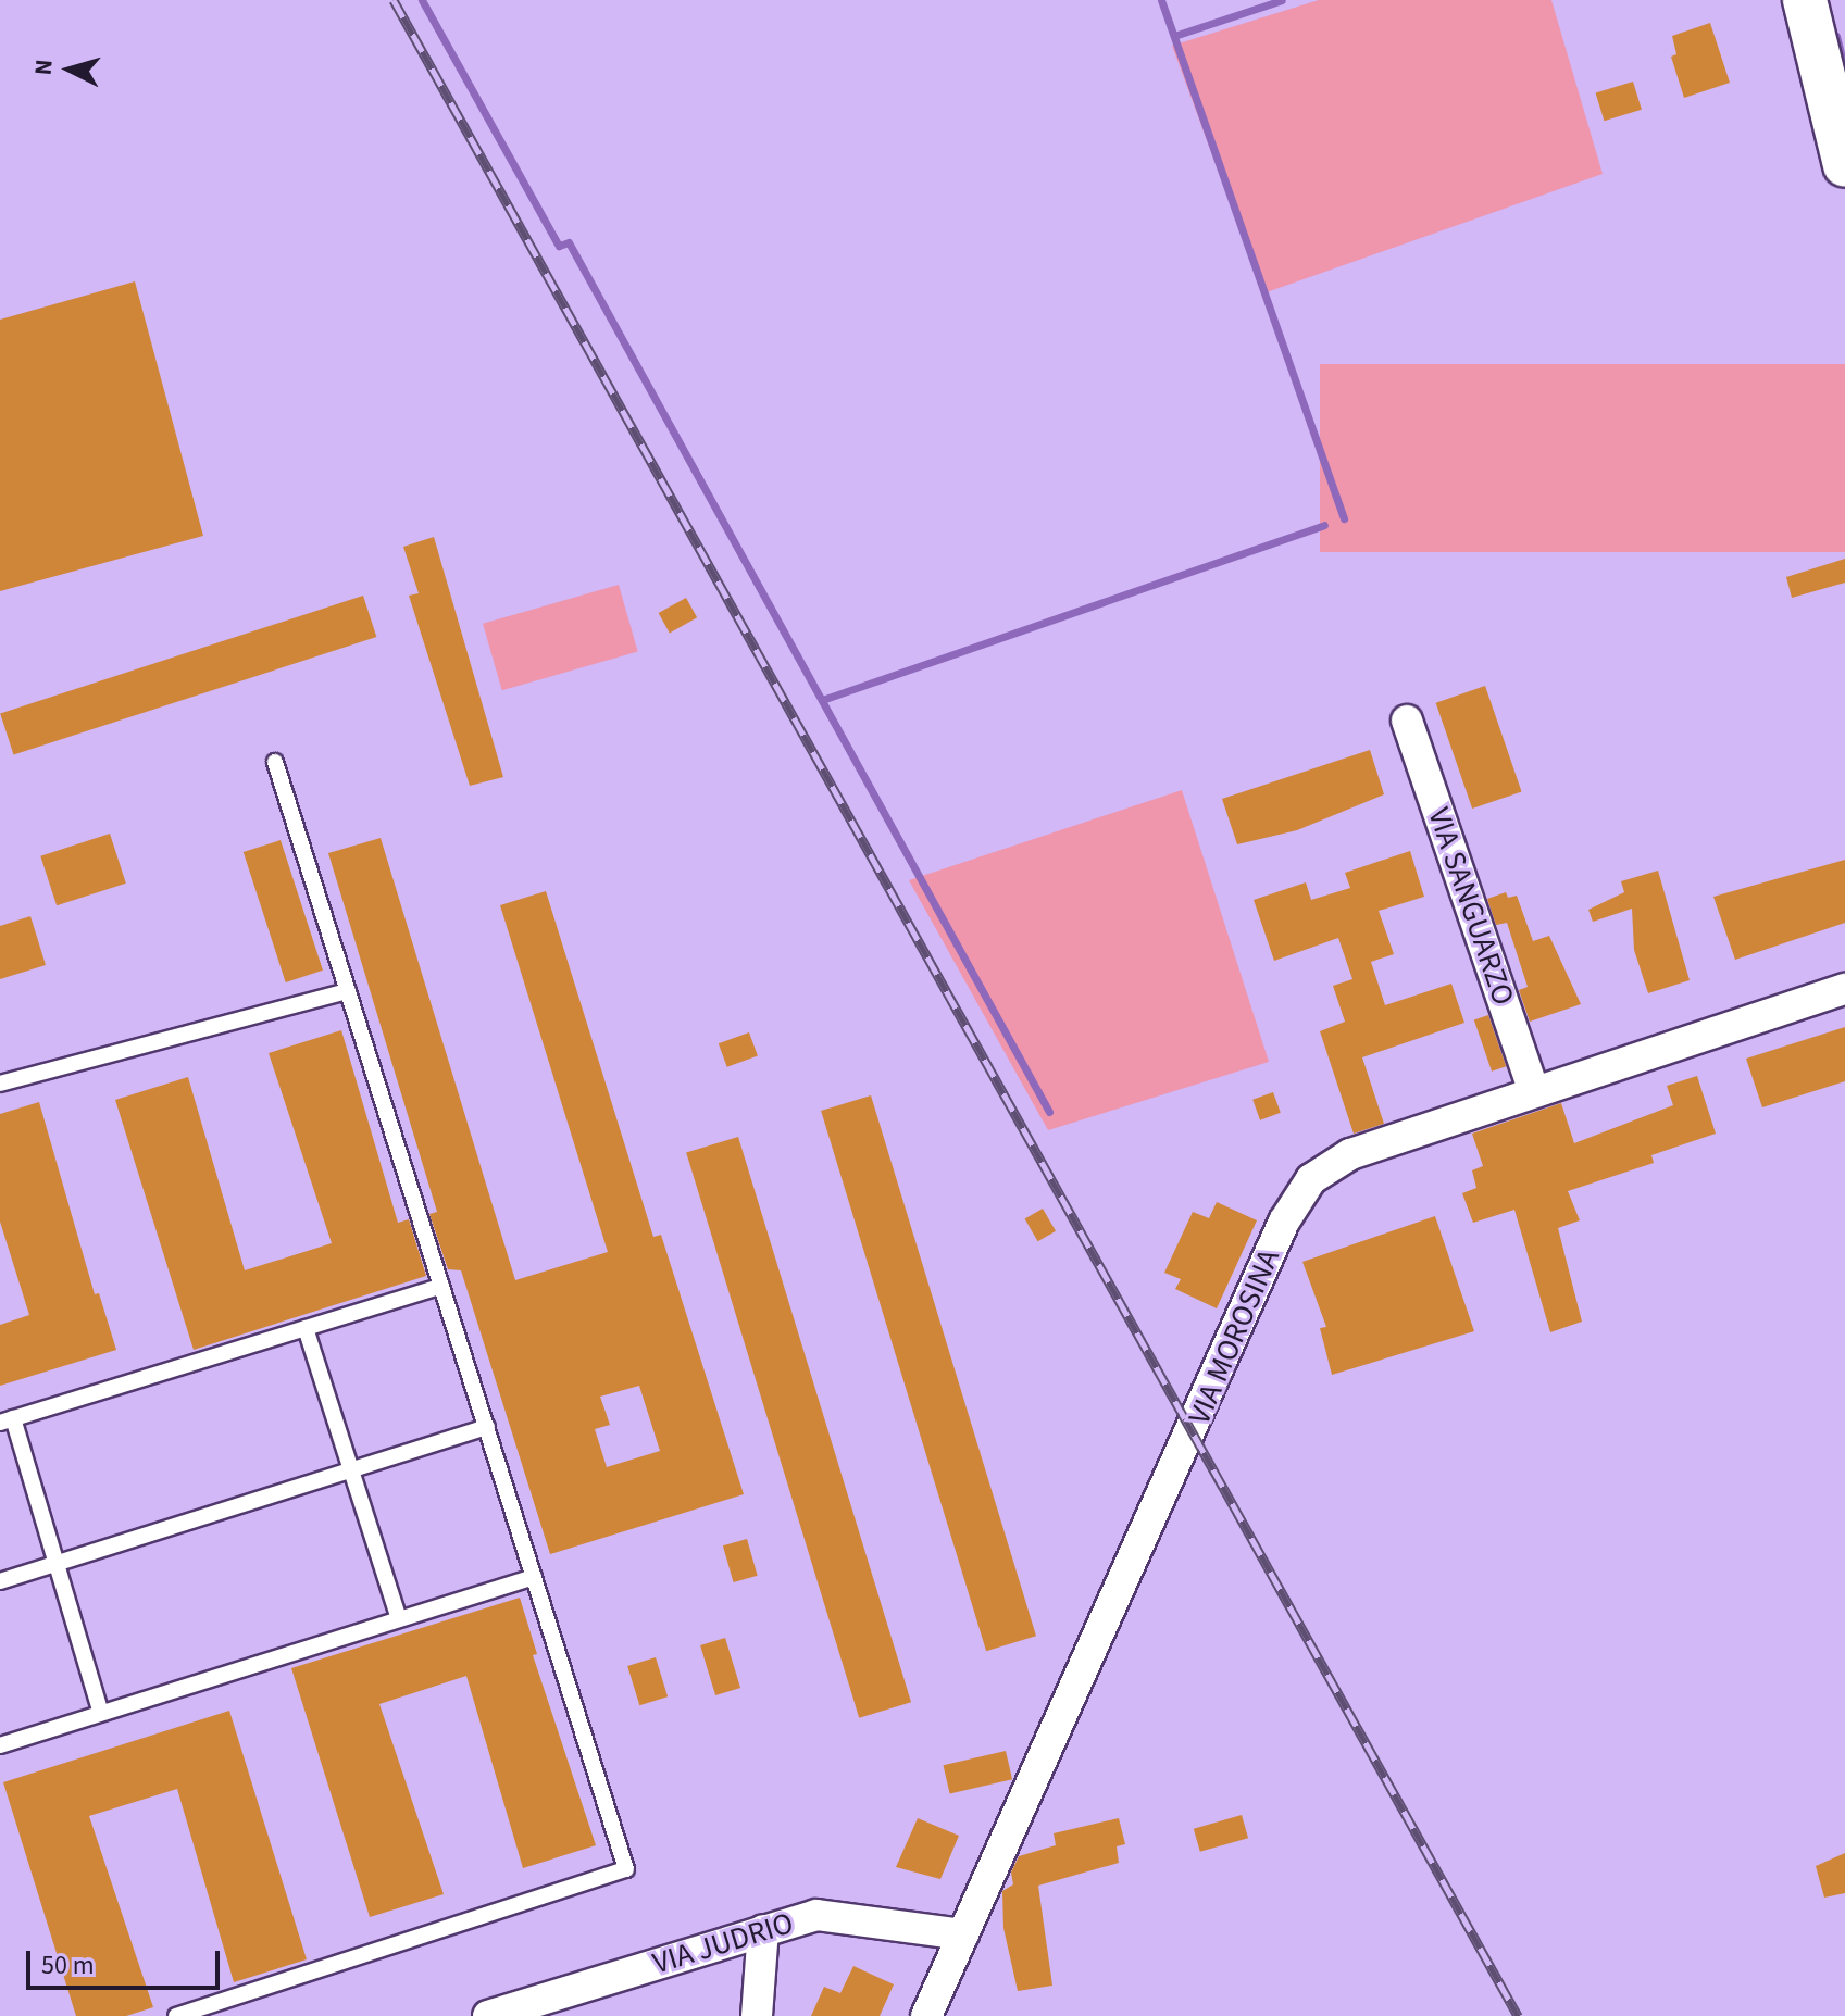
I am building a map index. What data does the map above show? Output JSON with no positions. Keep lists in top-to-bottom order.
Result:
{
  "streets": {
    "street": ["VIA SANGUARZO", "VIA MOROSINA", "VIA JUDRIO"]
  },
  "crossings": [
    ["VIA SANGUARZO", "VIA MOROSINA"],
    ["VIA MOROSINA", "VIA JUDRIO"]
  ],
  "scale_bar": "50 m",
  "north": "left"
}
